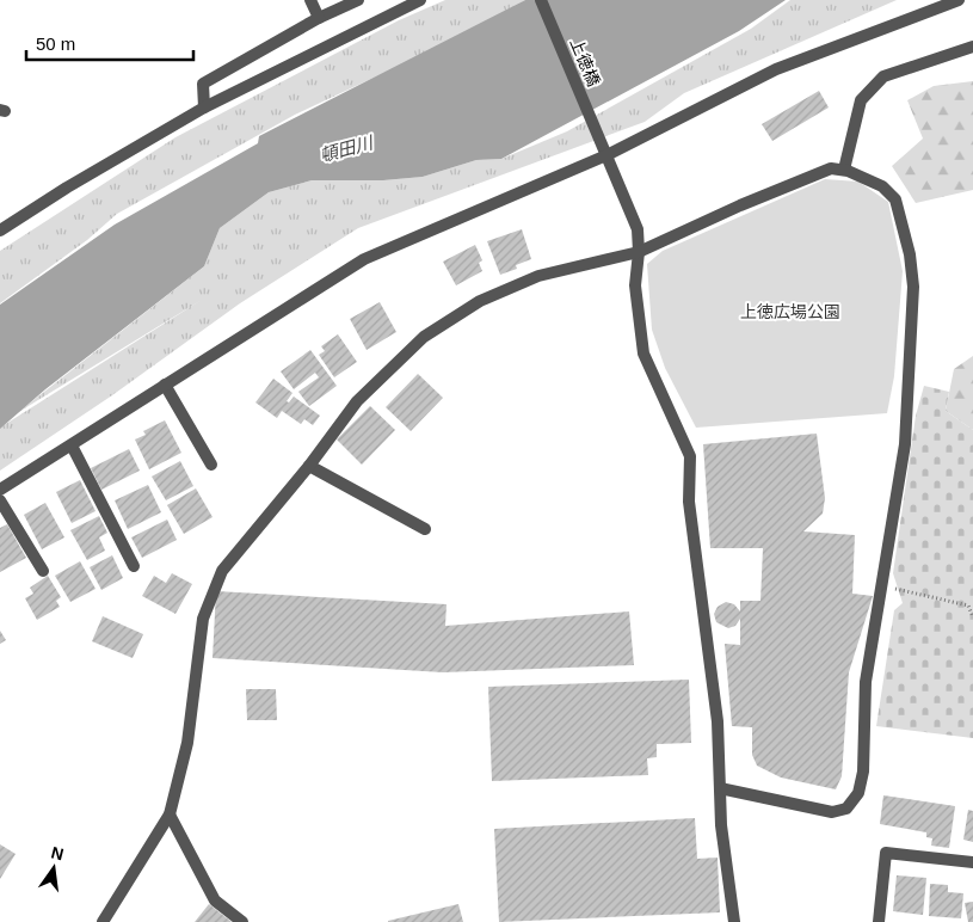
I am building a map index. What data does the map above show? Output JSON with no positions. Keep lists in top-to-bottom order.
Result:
{
  "streets": {
    "street": ["上徳橋"]
  },
  "water": ["頓田川"],
  "parks": ["上徳広場公園"],
  "scale_bar": "50 m",
  "north": "top"
}
